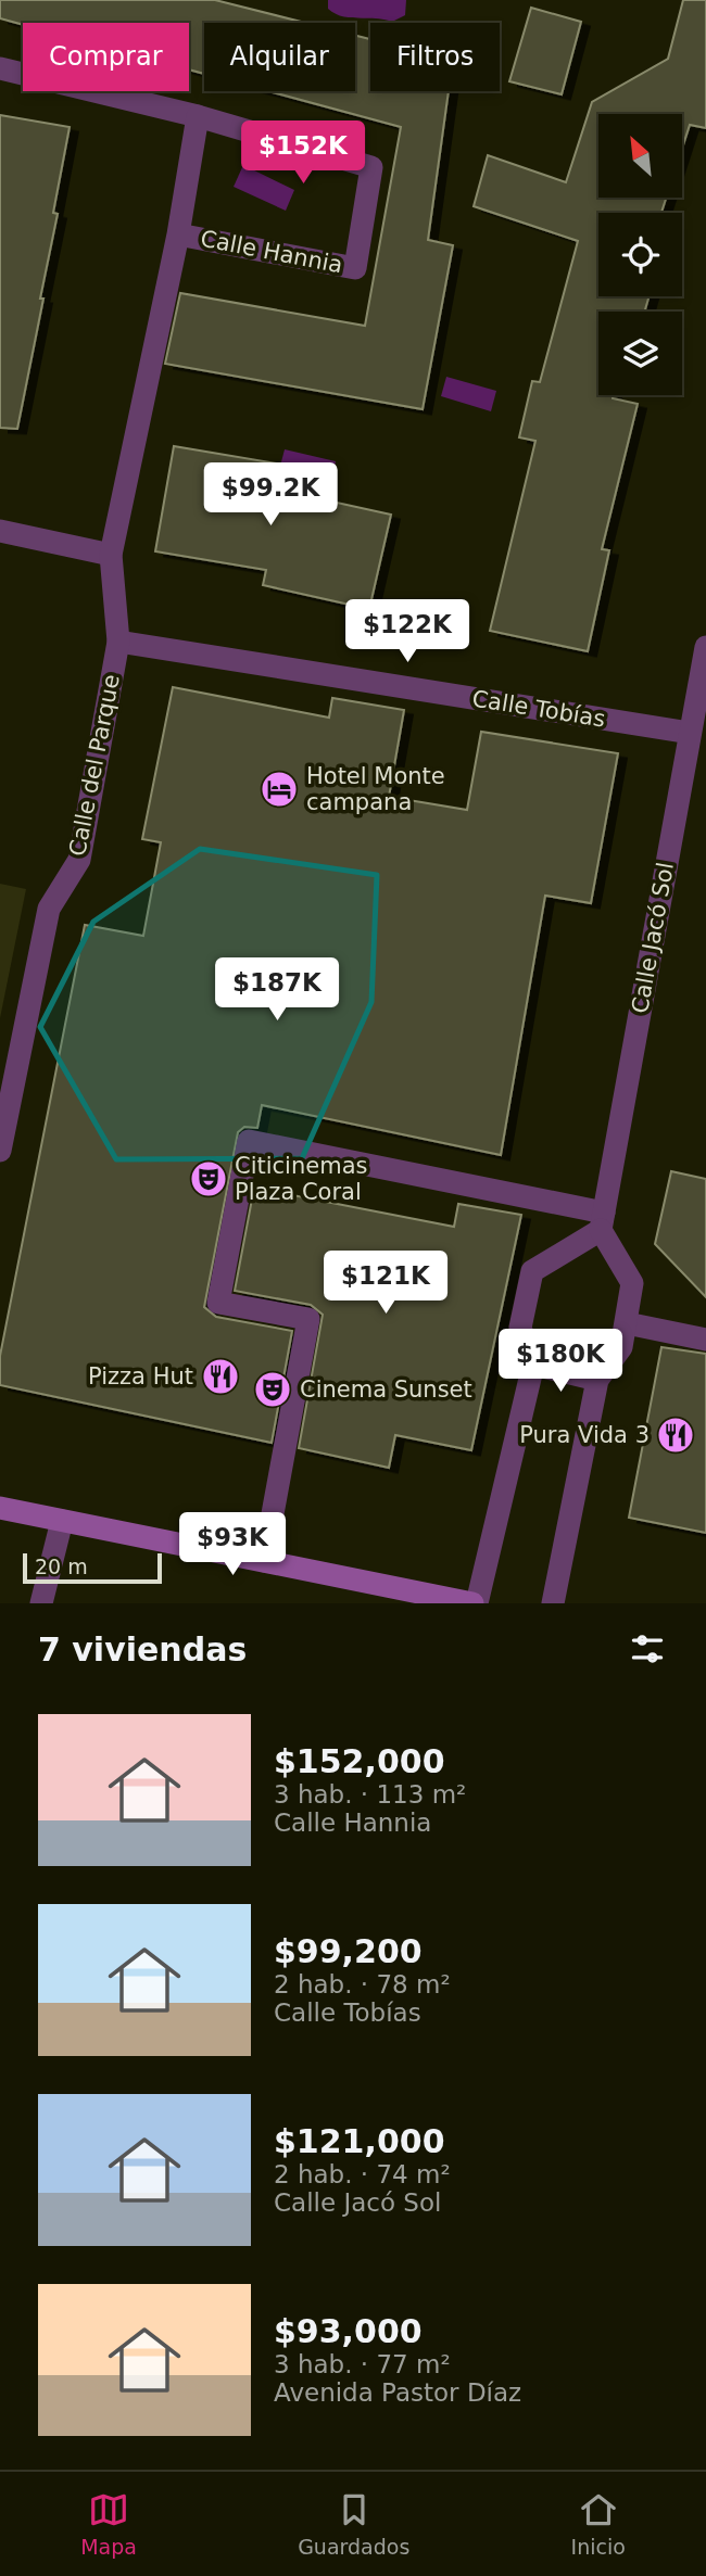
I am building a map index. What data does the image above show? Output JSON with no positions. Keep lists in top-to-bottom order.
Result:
{
  "streets": {
    "street": [
      "Calle Hannia",
      "Calle Tobías",
      "Calle del Parque",
      "Calle Jacó Sol"
    ]
  },
  "crossings": [
    ["Calle Hannia", "Calle Tobías"],
    ["Calle Hannia", "Calle del Parque"],
    ["Calle Tobías", "Calle del Parque"],
    ["Calle Tobías", "Calle Jacó Sol"]
  ],
  "places": {
    "hotel": ["Hotel Monte campana"],
    "theatre": ["Citicinemas Plaza Coral", "Cinema Sunset"],
    "restaurant": ["Pizza Hut", "Pura Vida 3"]
  },
  "scale_bar": "20 m",
  "north": "top left",
  "page": {
    "chip": ["Comprar", "Alquilar", "Filtros"],
    "price": [
      "$152K",
      "$99.2K",
      "$122K",
      "$187K",
      "$121K",
      "$180K",
      "$93K"
    ],
    "scale": "20 m",
    "heading": "7 viviendas",
    "list": [
      {
        "name": "$152,000",
        "note": "3 hab. · 113 m² · Calle Hannia"
      },
      {
        "name": "$99,200",
        "note": "2 hab. · 78 m² · Calle Tobías"
      },
      {
        "name": "$121,000",
        "note": "2 hab. · 74 m² · Calle Jacó Sol"
      },
      {
        "name": "$93,000",
        "note": "3 hab. · 77 m² · Avenida Pastor Díaz"
      }
    ],
    "tabs": ["Mapa", "Guardados", "Inicio"]
  }
}
